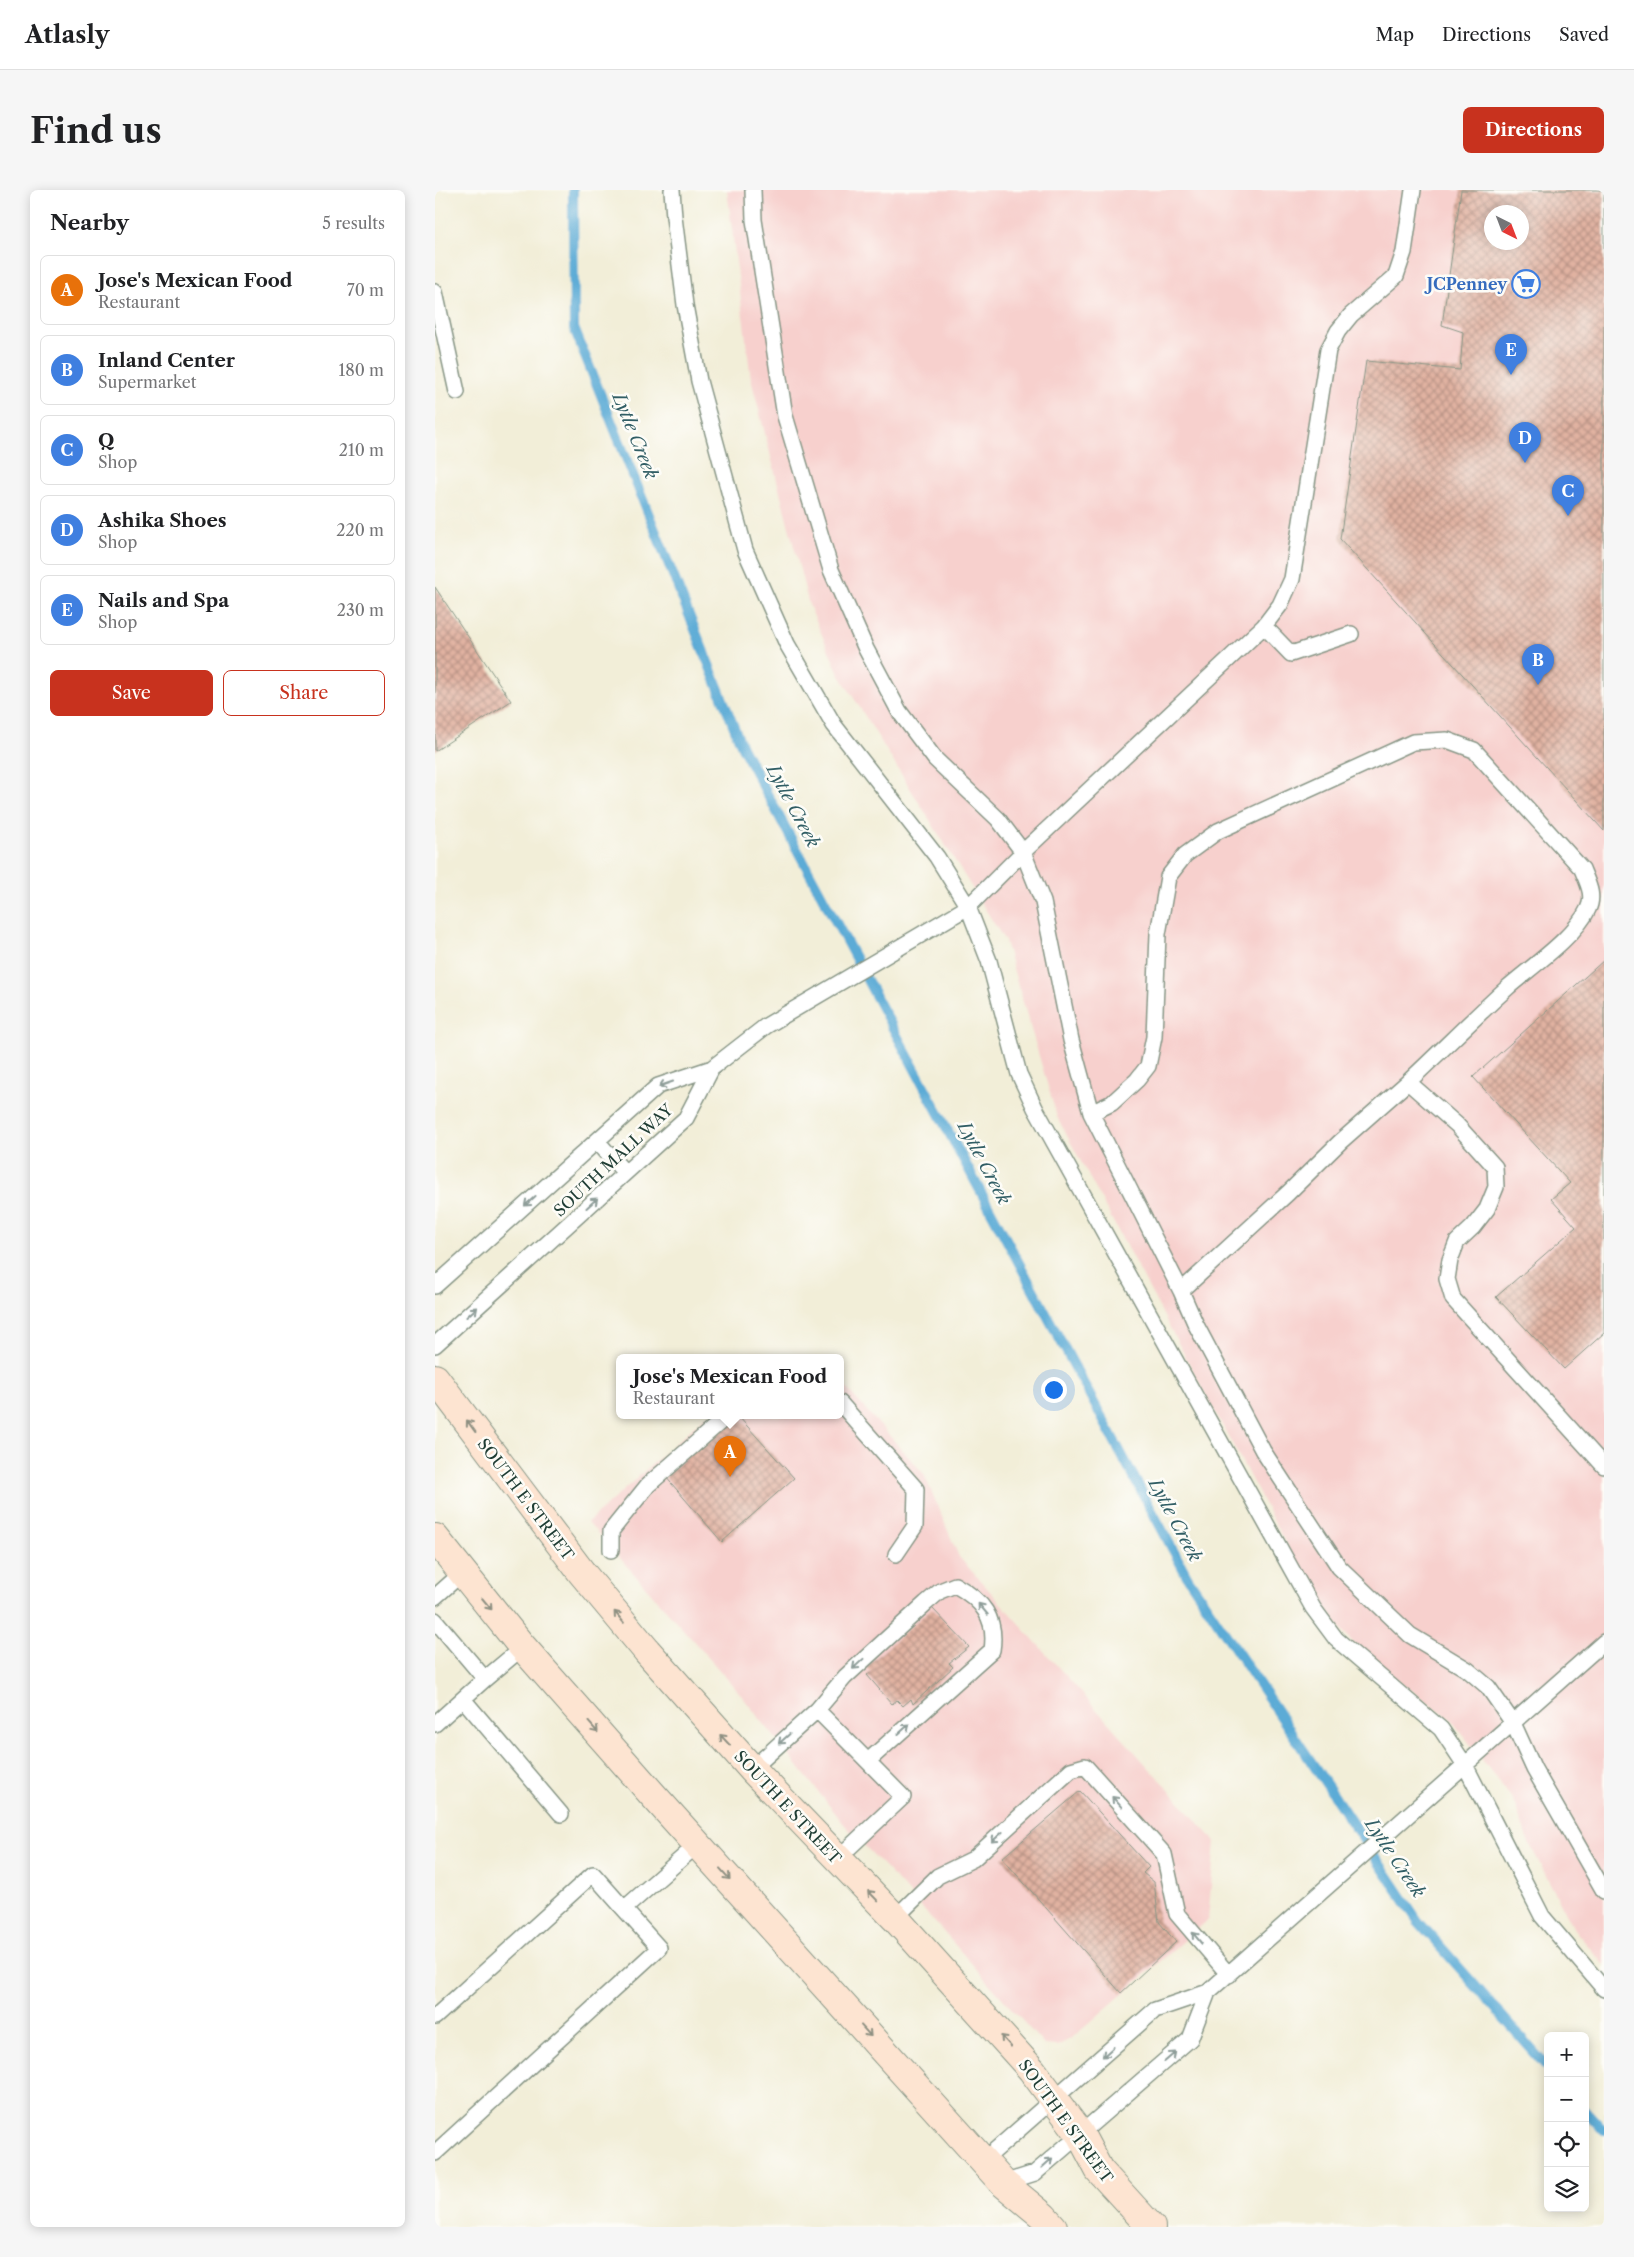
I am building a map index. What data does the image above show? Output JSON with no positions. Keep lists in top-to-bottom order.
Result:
{
  "streets": {
    "main road": ["SOUTH E STREET"],
    "lane": ["SOUTH MALL WAY"]
  },
  "water": ["Lytle Creek"],
  "places": {
    "supermarket": ["JCPenney"]
  },
  "north": "bottom right",
  "page": {
    "header": "Atlasly",
    "nav": ["Map", "Directions", "Saved"],
    "buttons": [
      "Directions",
      ["Save", "Share"]
    ],
    "title": "Find us",
    "heading": ["Nearby", "5 results"],
    "list": [
      {
        "mark": "A",
        "name": "Jose's Mexican Food",
        "note": "Restaurant",
        "value": "70 m"
      },
      {
        "mark": "B",
        "name": "Inland Center",
        "note": "Supermarket",
        "value": "180 m"
      },
      {
        "mark": "C",
        "name": "Q",
        "note": "Shop",
        "value": "210 m"
      },
      {
        "mark": "D",
        "name": "Ashika Shoes",
        "note": "Shop",
        "value": "220 m"
      },
      {
        "mark": "E",
        "name": "Nails and Spa",
        "note": "Shop",
        "value": "230 m"
      }
    ],
    "pins": [
      "E",
      "D",
      "C",
      "B",
      "A"
    ],
    "popup": ["Jose's Mexican Food", "Restaurant"],
    "map_buttons": ["+", "−"]
  }
}
